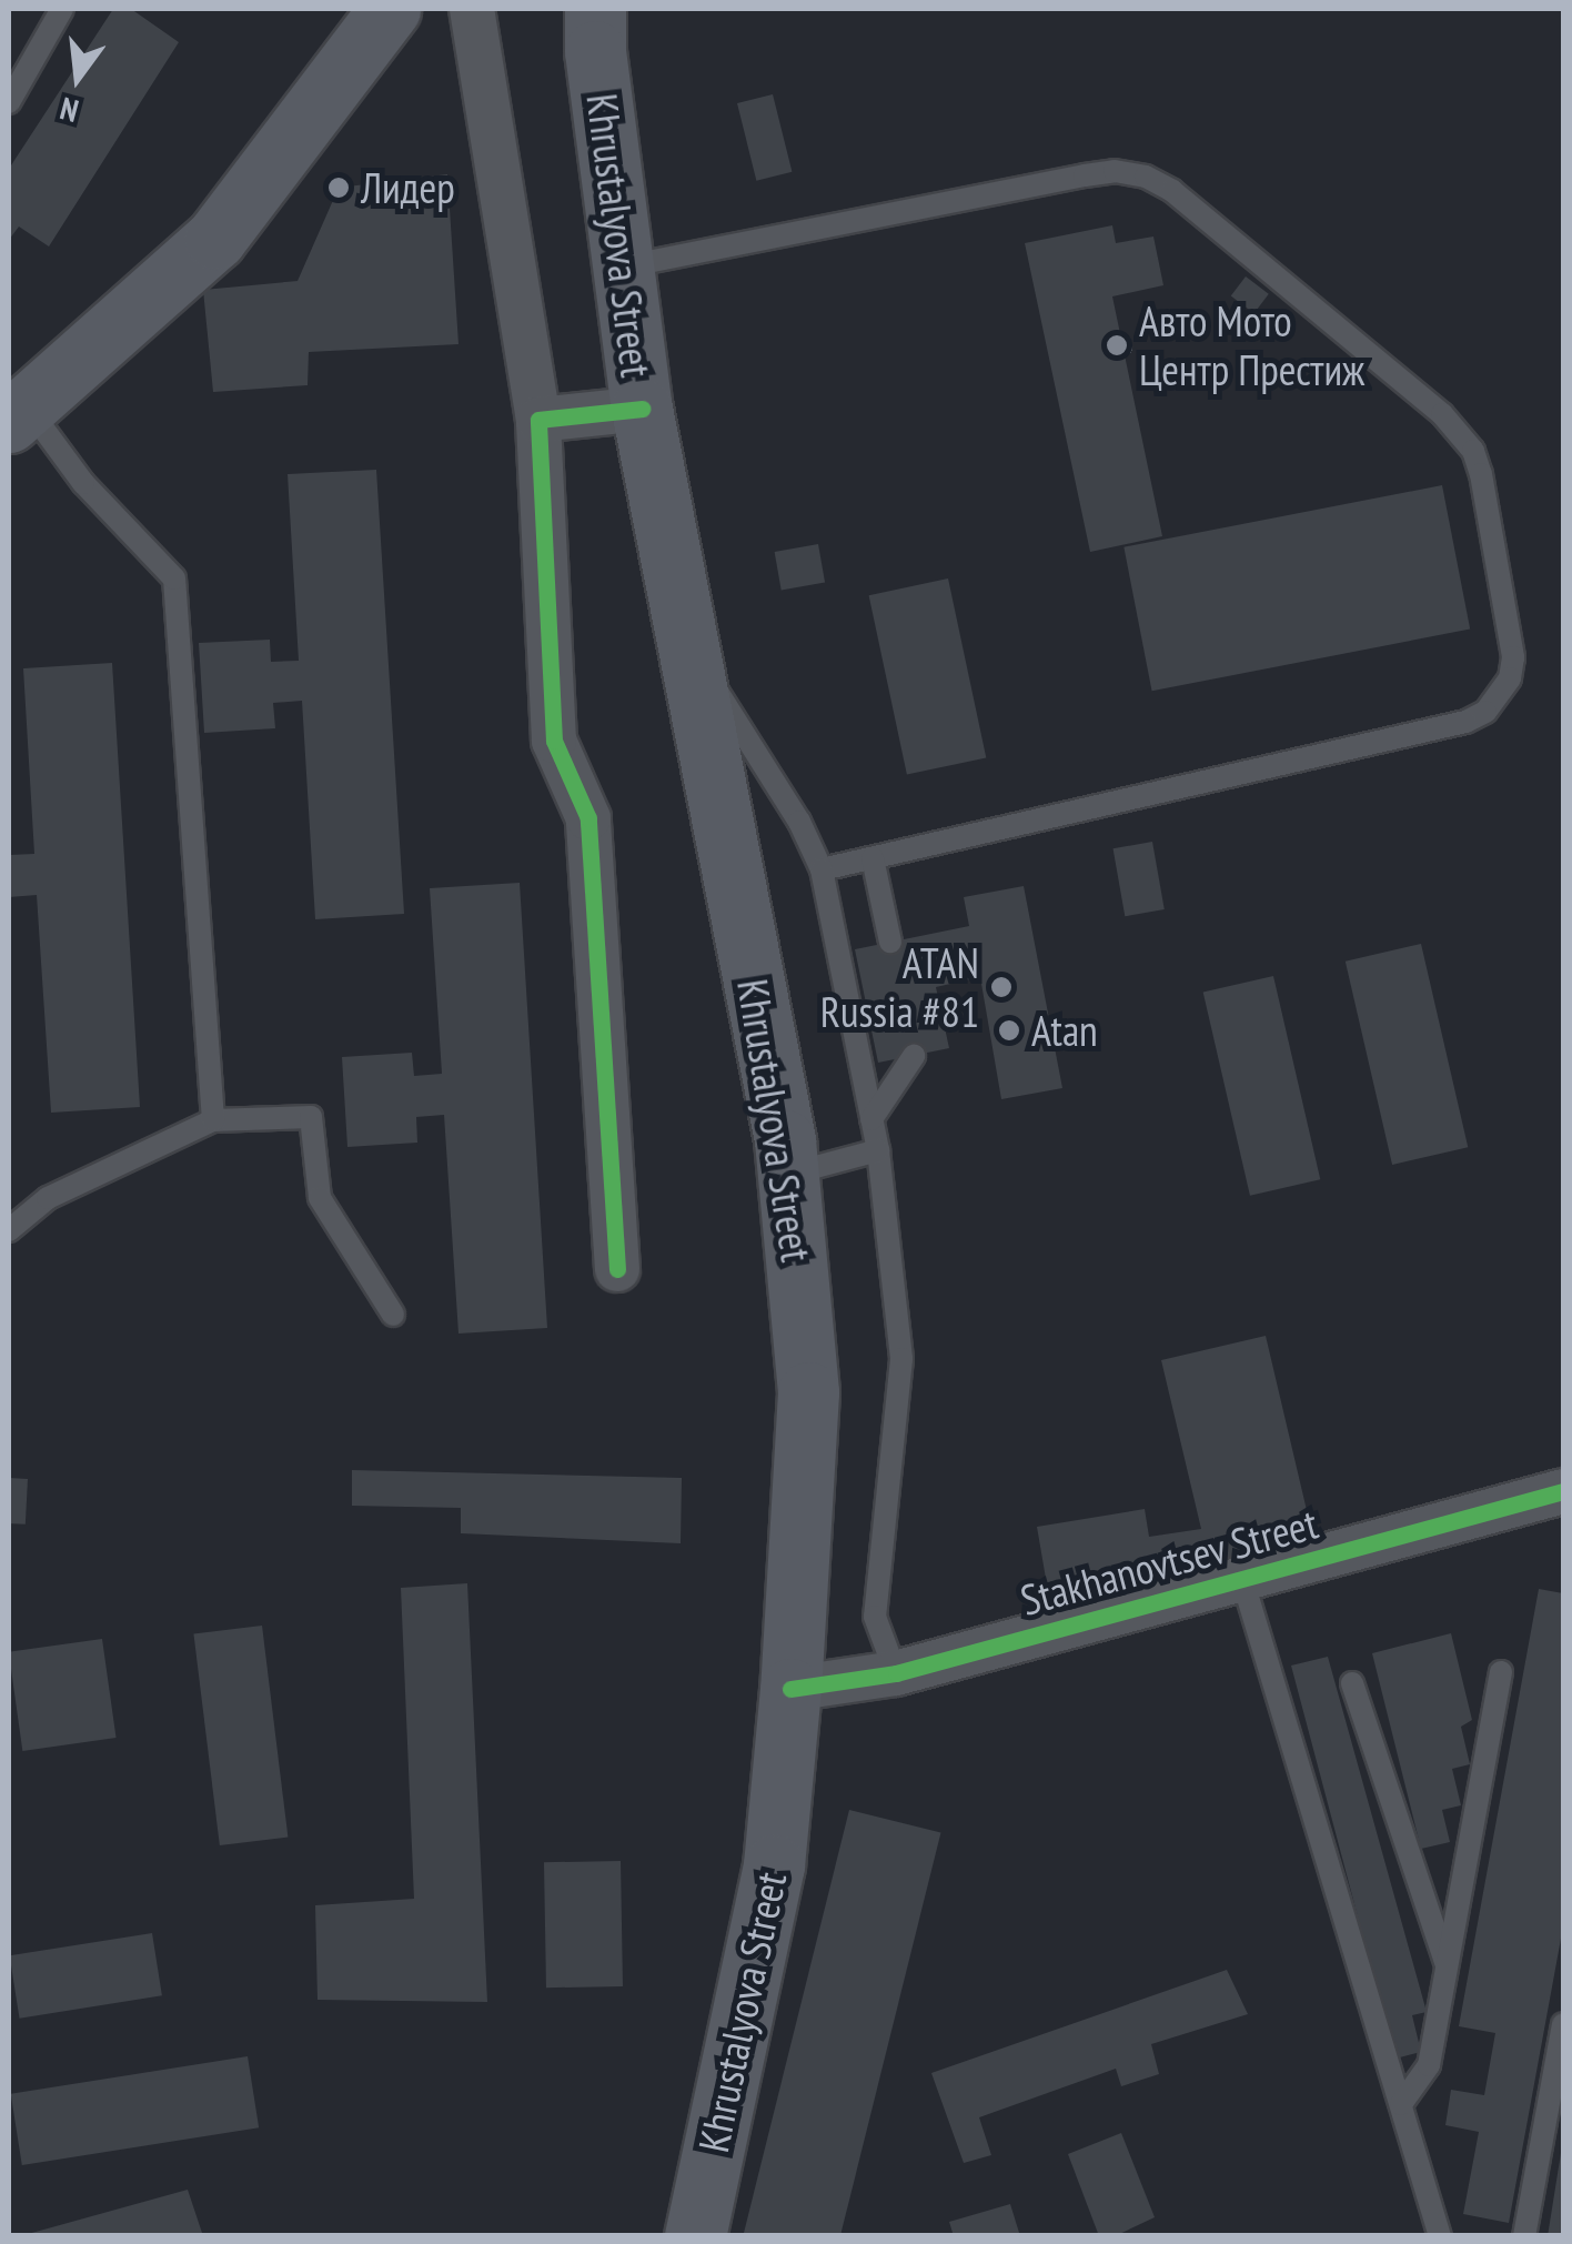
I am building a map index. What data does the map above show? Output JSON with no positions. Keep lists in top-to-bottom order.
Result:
{
  "streets": {
    "main road": ["Khrustalyova Street"],
    "street": ["Stakhanovtsev Street"]
  },
  "crossings": [
    ["Khrustalyova Street", "Stakhanovtsev Street"]
  ],
  "places": [
    "Лидер",
    "Авто Мото Центр Престиж",
    "ATAN Russia #81",
    "Atan"
  ],
  "north": "bottom"
}
